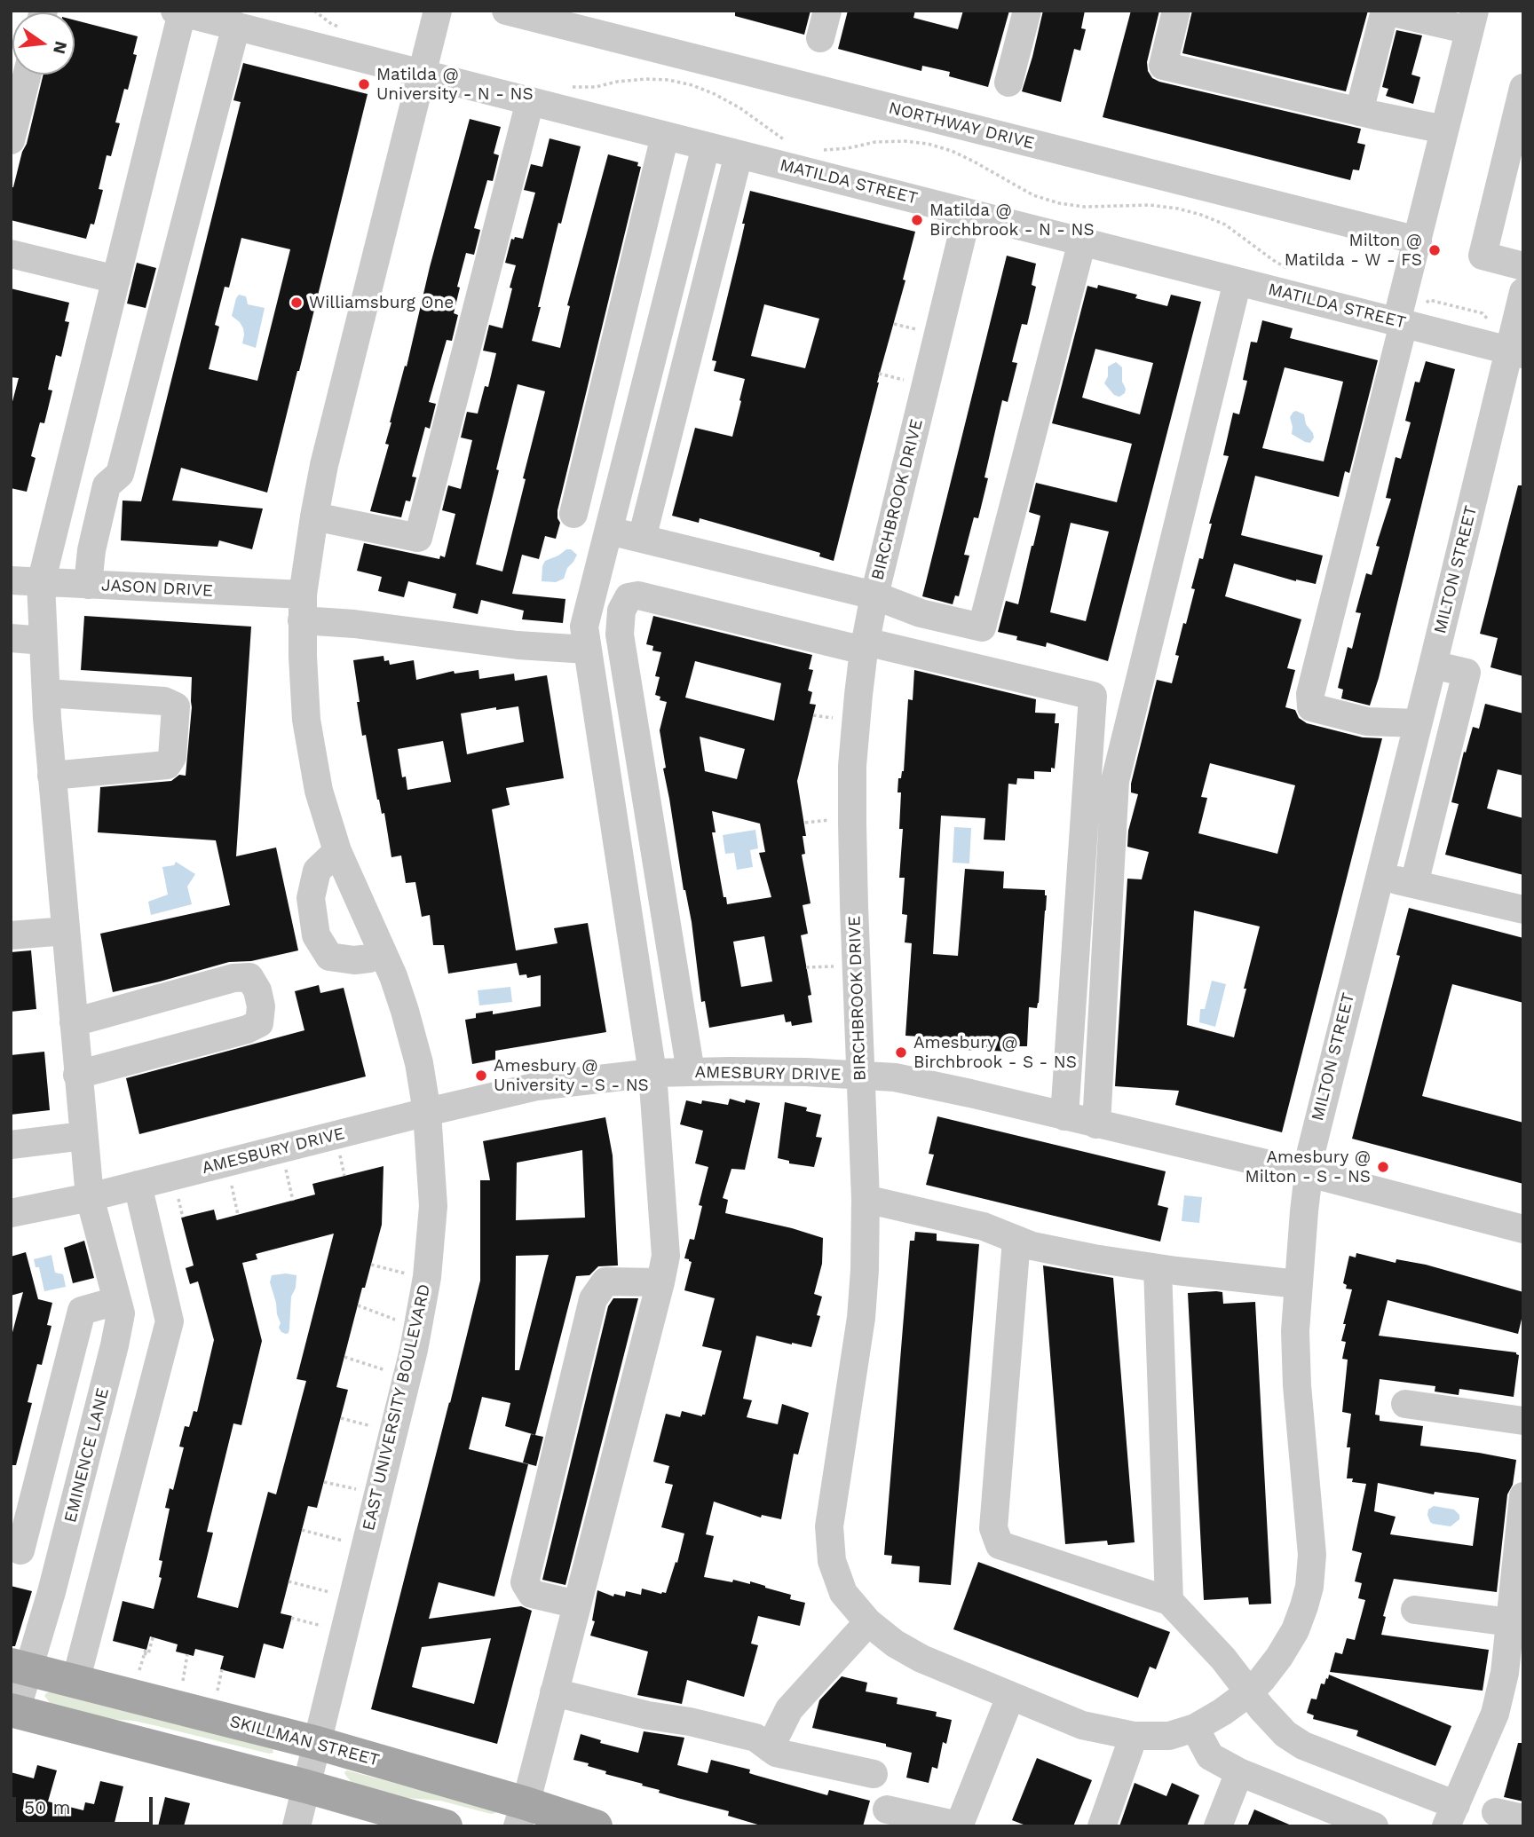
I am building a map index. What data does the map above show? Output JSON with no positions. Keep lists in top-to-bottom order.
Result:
{
  "streets": {
    "main road": ["SKILLMAN STREET"],
    "street": [
      "NORTHWAY DRIVE",
      "MATILDA STREET",
      "BIRCHBROOK DRIVE",
      "MILTON STREET",
      "JASON DRIVE",
      "AMESBURY DRIVE",
      "EAST UNIVERSITY BOULEVARD",
      "EMINENCE LANE"
    ]
  },
  "crossings": [
    ["MATILDA STREET", "BIRCHBROOK DRIVE"],
    ["MATILDA STREET", "MILTON STREET"],
    ["MATILDA STREET", "EAST UNIVERSITY BOULEVARD"],
    ["MATILDA STREET", "EMINENCE LANE"],
    ["BIRCHBROOK DRIVE", "MILTON STREET"],
    ["BIRCHBROOK DRIVE", "AMESBURY DRIVE"],
    ["MILTON STREET", "AMESBURY DRIVE"],
    ["JASON DRIVE", "EAST UNIVERSITY BOULEVARD"],
    ["JASON DRIVE", "EMINENCE LANE"],
    ["AMESBURY DRIVE", "EAST UNIVERSITY BOULEVARD"],
    ["AMESBURY DRIVE", "EMINENCE LANE"],
    ["EAST UNIVERSITY BOULEVARD", "SKILLMAN STREET"],
    ["EMINENCE LANE", "SKILLMAN STREET"]
  ],
  "places": [
    "Matilda @ University - N - NS",
    "Matilda @ Birchbrook - N - NS",
    "Milton @ Matilda - W - FS",
    "Williamsburg One",
    "Amesbury @ Birchbrook - S - NS",
    "Amesbury @ University - S - NS",
    "Amesbury @ Milton - S - NS"
  ],
  "scale_bar": "50 m",
  "north": "right"
}
